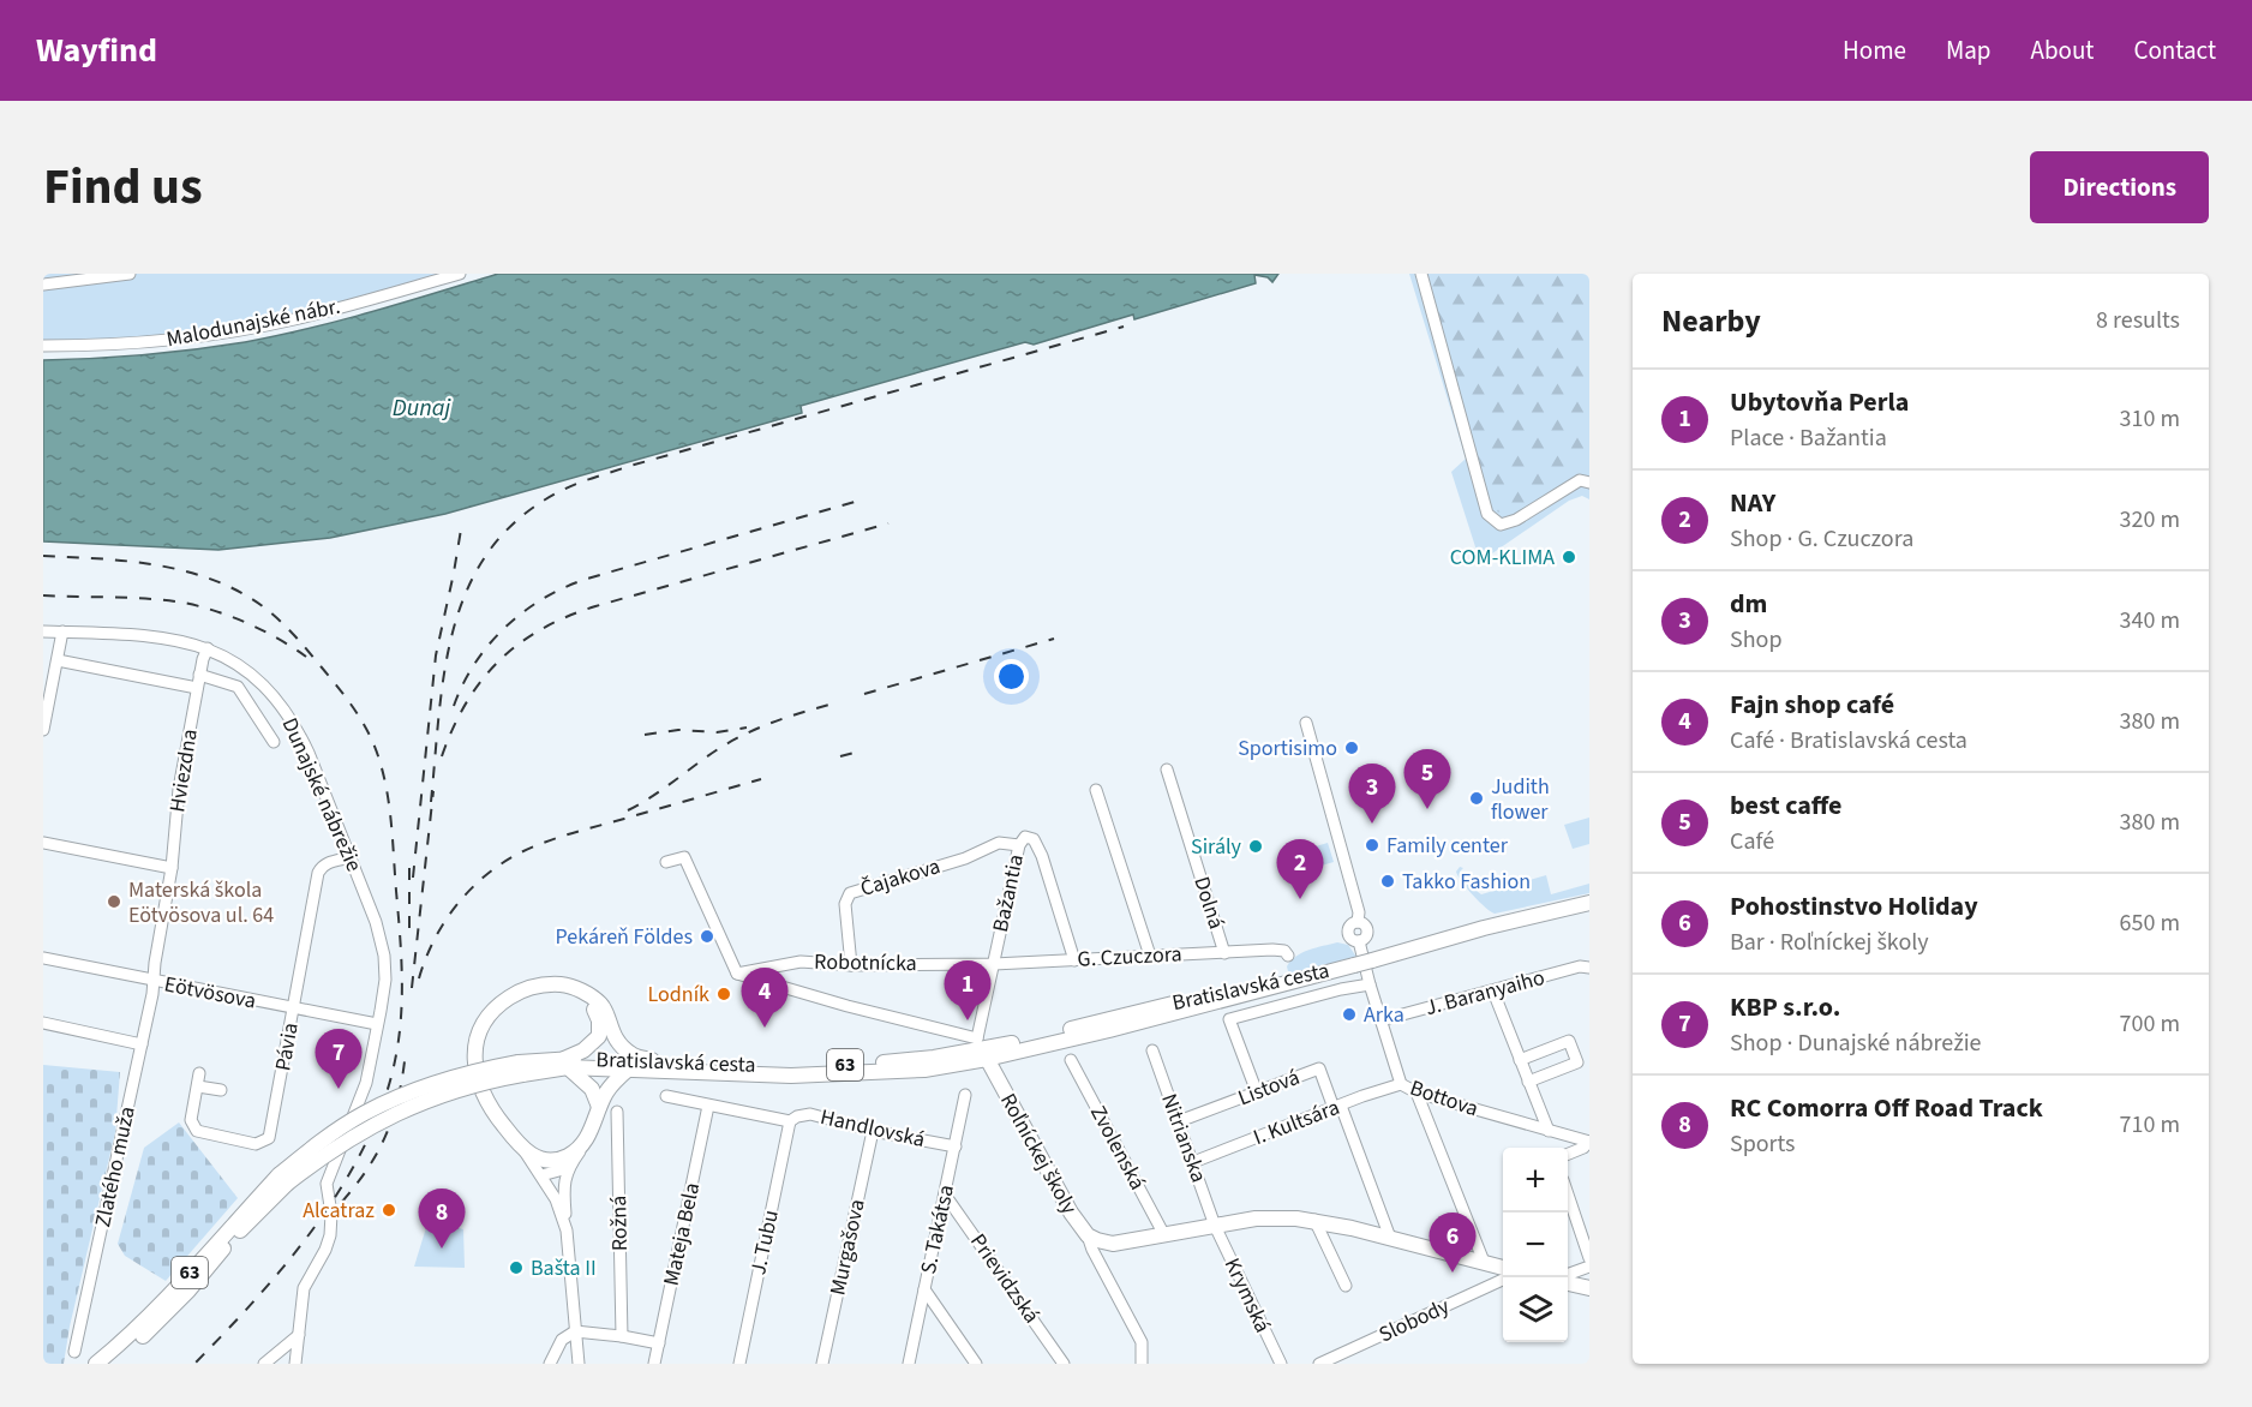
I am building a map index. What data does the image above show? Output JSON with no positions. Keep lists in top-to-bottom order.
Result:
{
  "streets": {
    "main road": ["Bratislavská cesta", "63", "Roľníckej školy"],
    "street": [
      "Malodunajské nábr.",
      "Hviezdna",
      "Dunajské nábrežie",
      "Čajakova",
      "Bažantia",
      "Dolná",
      "G. Czuczora",
      "Robotnícka",
      "Eötvösova",
      "J. Baranyaiho",
      "Pávia",
      "Listová",
      "Bottova",
      "I. Kultsára",
      "Handlovská",
      "Nitrianska",
      "Zvolenská",
      "Zlatého muža",
      "Rožná",
      "S. Takátsa",
      "Mateja Bela",
      "J. Tubu",
      "Murgašova",
      "Prievidzská",
      "Krymská",
      "Slobody"
    ]
  },
  "crossings": [
    ["Hviezdna", "Dunajské nábrežie"],
    ["Hviezdna", "Eötvösova"],
    ["Hviezdna", "Zlatého muža"],
    ["Dunajské nábrežie", "Eötvösova"],
    ["Dunajské nábrežie", "Pávia"],
    ["Čajakova", "Bažantia"],
    ["Čajakova", "Robotnícka"],
    ["Bažantia", "G. Czuczora"],
    ["Bažantia", "Robotnícka"],
    ["Bažantia", "Bratislavská cesta"],
    ["Bažantia", "Roľníckej školy"],
    ["Dolná", "G. Czuczora"],
    ["G. Czuczora", "Robotnícka"],
    ["Bratislavská cesta", "Roľníckej školy"],
    ["Eötvösova", "Pávia"],
    ["Eötvösova", "Zlatého muža"],
    ["J. Baranyaiho", "Bottova"],
    ["Listová", "I. Kultsára"],
    ["Listová", "Nitrianska"],
    ["Bottova", "I. Kultsára"],
    ["I. Kultsára", "Nitrianska"],
    ["Handlovská", "S. Takátsa"],
    ["Handlovská", "Mateja Bela"],
    ["Handlovská", "J. Tubu"],
    ["Handlovská", "Murgašova"],
    ["Nitrianska", "Roľníckej školy"],
    ["Nitrianska", "Krymská"],
    ["Zvolenská", "Roľníckej školy"],
    ["Roľníckej školy", "Krymská"],
    ["S. Takátsa", "Prievidzská"]
  ],
  "water": ["Dunaj"],
  "places": [
    "COM-KLIMA",
    "Sportisimo",
    "Judith flower",
    "Family center",
    "Sirály",
    "Takko Fashion",
    "Materská škola Eötvösova ul. 64",
    "Pekáreň Földes",
    "Lodník",
    "Arka",
    "Alcatraz",
    "Bašta II"
  ],
  "page": {
    "header": "Wayfind",
    "nav": [
      "Home",
      "Map",
      "About",
      "Contact"
    ],
    "title": "Find us",
    "buttons": "Directions",
    "heading": ["Nearby", "8 results"],
    "list": [
      {
        "mark": "1",
        "name": "Ubytovňa Perla",
        "note": "Place · Bažantia",
        "value": "310 m"
      },
      {
        "mark": "2",
        "name": "NAY",
        "note": "Shop · G. Czuczora",
        "value": "320 m"
      },
      {
        "mark": "3",
        "name": "dm",
        "note": "Shop",
        "value": "340 m"
      },
      {
        "mark": "4",
        "name": "Fajn shop café",
        "note": "Café · Bratislavská cesta",
        "value": "380 m"
      },
      {
        "mark": "5",
        "name": "best caffe",
        "note": "Café",
        "value": "380 m"
      },
      {
        "mark": "6",
        "name": "Pohostinstvo Holiday",
        "note": "Bar · Roľníckej školy",
        "value": "650 m"
      },
      {
        "mark": "7",
        "name": "KBP s.r.o.",
        "note": "Shop · Dunajské nábrežie",
        "value": "700 m"
      },
      {
        "mark": "8",
        "name": "RC Comorra Off Road Track",
        "note": "Sports",
        "value": "710 m"
      }
    ],
    "pins": [
      "5",
      "3",
      "2",
      "1",
      "4",
      "7",
      "8",
      "6"
    ],
    "map_buttons": ["+", "−"]
  }
}
